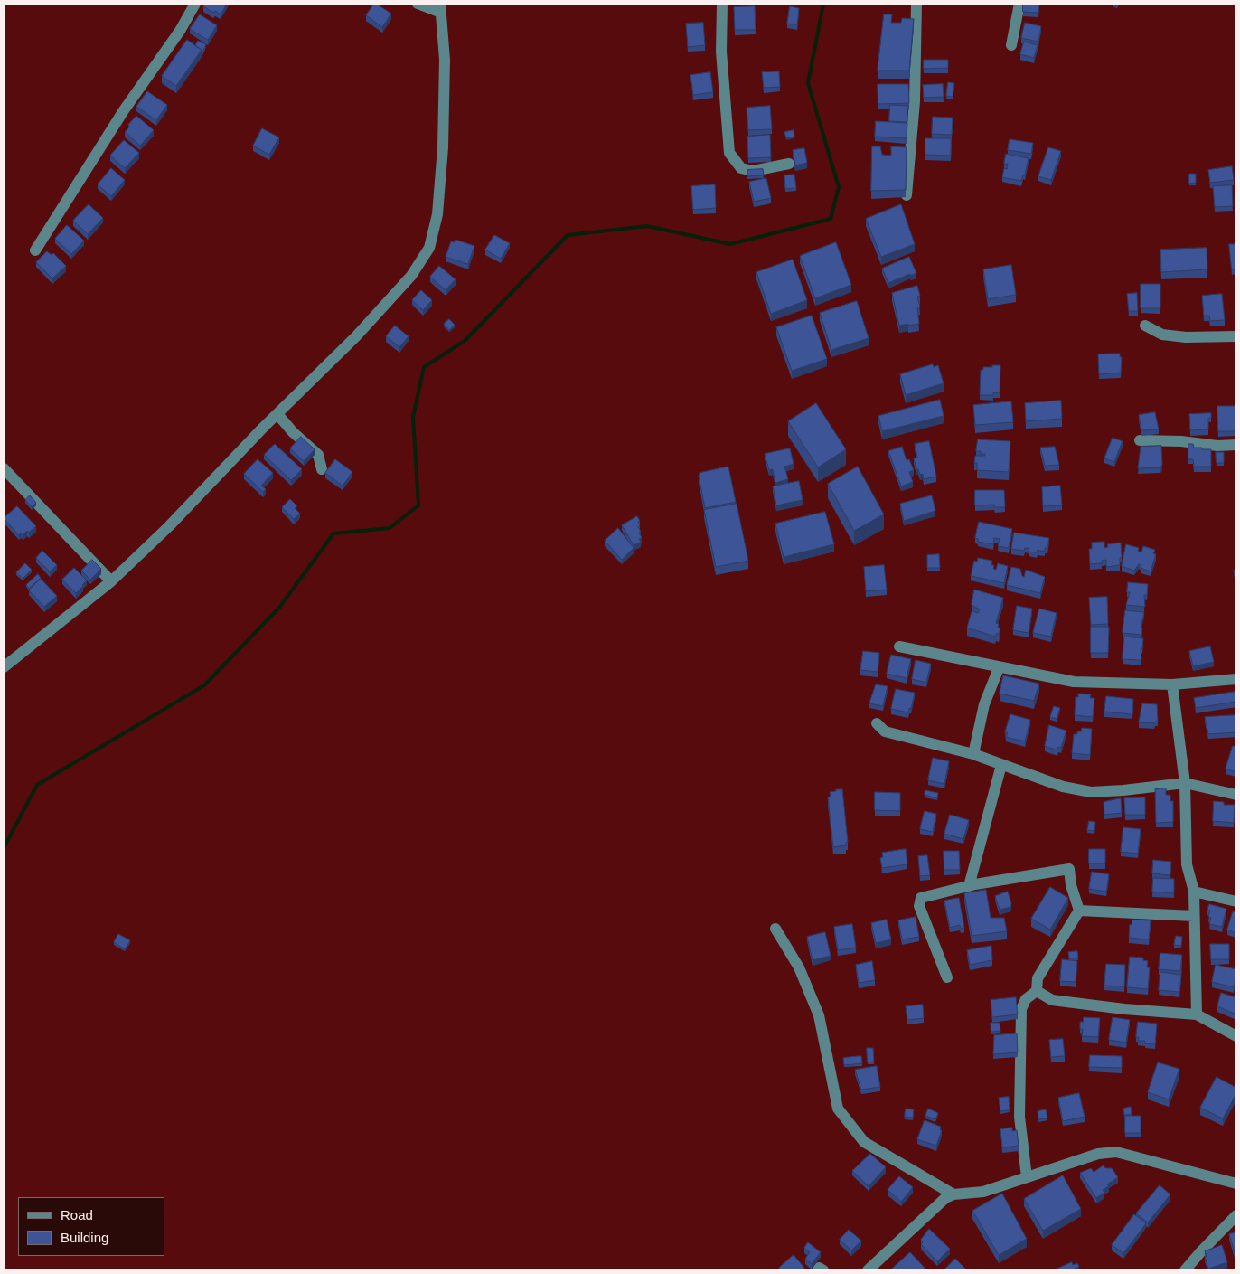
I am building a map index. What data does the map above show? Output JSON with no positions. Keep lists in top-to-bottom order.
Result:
{
  "legend": ["Road", "Building"]
}
